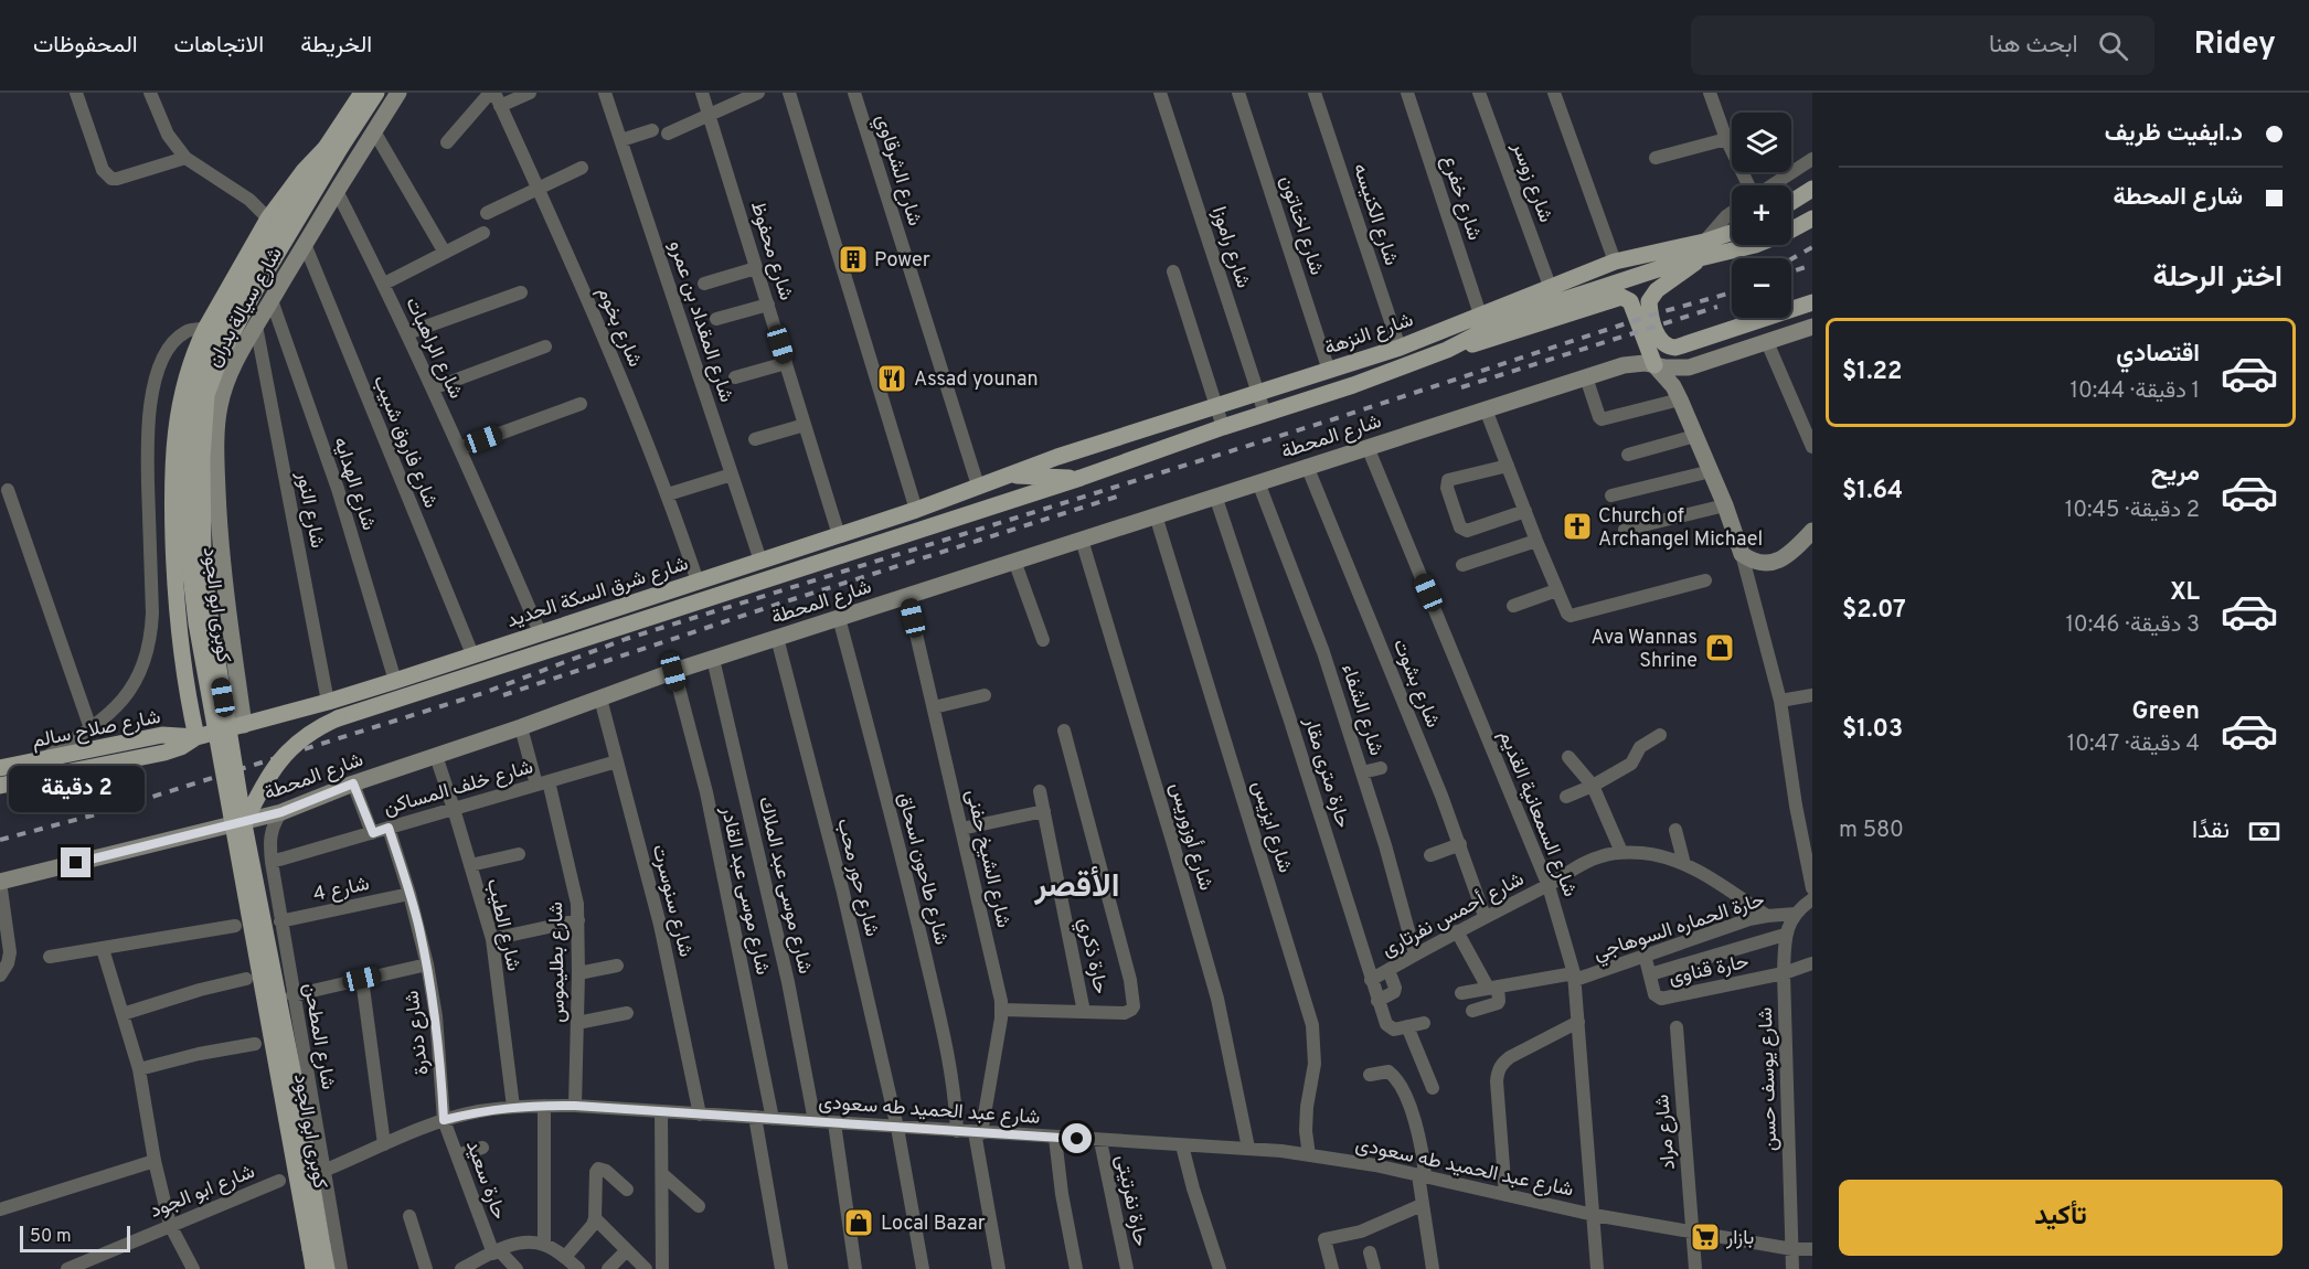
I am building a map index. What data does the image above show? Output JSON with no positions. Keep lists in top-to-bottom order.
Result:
{
  "streets": {
    "main road": [
      "شارع سيالة بدران",
      "شارع النزهة",
      "شارع المحطة",
      "شارع شرق السكة الحديد",
      "كوبرى ابو الجود",
      "شارع صلاح سالم"
    ],
    "street": [
      "شارع الشرقاوي",
      "شارع زوسر",
      "شارع خفرع",
      "شارع الكنيسه",
      "شارع اخناتون",
      "شارع راموزا",
      "شارع محفوظ",
      "شارع المقداد بن عمرو",
      "شارع بخوم",
      "شارع الراهبات",
      "شارع فاروق شبيب",
      "شارع الهدايه",
      "شارع النور",
      "شارع بشوت",
      "شارع الشفاء",
      "حارة مترى مقار",
      "شارع خلف المساكن",
      "شارع السمعانية القديم",
      "شارع ايزيس",
      "شارع أوزوريس",
      "شارع الشيخ حفنى",
      "شارع طاحون اسحاق",
      "شارع حور محب",
      "شارع موسى عبد الملاك",
      "شارع 4",
      "شارع موسى عبد القادر",
      "شارع سنوسرت",
      "شارع أحمس نفرتارى",
      "شارع الطيب",
      "حارة الحماره السوهاجي",
      "حارة ذكري",
      "شارع بطليموس",
      "حارة قناوى",
      "شارع دندرة",
      "شارع المطحن",
      "شارع يوسف حسن",
      "شارع عبد الحميد طه سعودى",
      "شارع مراد",
      "حارة سعيد",
      "شارع ابو الجود",
      "حارة نفرتيتى"
    ]
  },
  "crossings": [
    ["شارع الشرقاوي", "شارع شرق السكة الحديد"],
    ["شارع زوسر", "شارع النزهة"],
    ["شارع خفرع", "شارع النزهة"],
    ["شارع الكنيسه", "شارع النزهة"],
    ["شارع اخناتون", "شارع النزهة"],
    ["شارع راموزا", "شارع النزهة"],
    ["شارع محفوظ", "شارع شرق السكة الحديد"],
    ["شارع سيالة بدران", "شارع الراهبات"],
    ["شارع سيالة بدران", "شارع فاروق شبيب"],
    ["شارع سيالة بدران", "شارع الهدايه"],
    ["شارع سيالة بدران", "شارع النور"],
    ["شارع سيالة بدران", "شارع شرق السكة الحديد"],
    ["شارع سيالة بدران", "كوبرى ابو الجود"],
    ["شارع سيالة بدران", "شارع صلاح سالم"],
    ["شارع المقداد بن عمرو", "شارع شرق السكة الحديد"],
    ["شارع بخوم", "شارع شرق السكة الحديد"],
    ["شارع النزهة", "شارع شرق السكة الحديد"],
    ["شارع النزهة", "كوبرى ابو الجود"],
    ["شارع الراهبات", "شارع شرق السكة الحديد"],
    ["شارع المحطة", "شارع بشوت"],
    ["شارع المحطة", "شارع الشفاء"],
    ["شارع المحطة", "حارة مترى مقار"],
    ["شارع المحطة", "شارع السمعانية القديم"],
    ["شارع المحطة", "شارع ايزيس"],
    ["شارع المحطة", "شارع أوزوريس"],
    ["شارع المحطة", "شارع الشيخ حفنى"],
    ["شارع المحطة", "شارع طاحون اسحاق"],
    ["شارع المحطة", "شارع حور محب"],
    ["شارع المحطة", "شارع موسى عبد الملاك"],
    ["شارع المحطة", "شارع موسى عبد القادر"],
    ["شارع المحطة", "شارع سنوسرت"],
    ["شارع المحطة", "شارع الطيب"],
    ["شارع المحطة", "شارع بطليموس"],
    ["شارع المحطة", "شارع المطحن"],
    ["شارع فاروق شبيب", "شارع شرق السكة الحديد"],
    ["شارع الهدايه", "شارع شرق السكة الحديد"],
    ["شارع النور", "شارع شرق السكة الحديد"],
    ["شارع شرق السكة الحديد", "شارع صلاح سالم"],
    ["شارع بشوت", "شارع أحمس نفرتارى"],
    ["شارع الشفاء", "شارع أحمس نفرتارى"],
    ["حارة مترى مقار", "شارع أحمس نفرتارى"],
    ["شارع خلف المساكن", "شارع سنوسرت"],
    ["شارع خلف المساكن", "شارع الطيب"],
    ["شارع خلف المساكن", "شارع بطليموس"],
    ["شارع خلف المساكن", "شارع دندرة"],
    ["شارع خلف المساكن", "شارع المطحن"],
    ["شارع السمعانية القديم", "شارع أحمس نفرتارى"],
    ["شارع السمعانية القديم", "حارة الحماره السوهاجي"],
    ["شارع السمعانية القديم", "شارع عبد الحميد طه سعودى"],
    ["شارع ايزيس", "شارع عبد الحميد طه سعودى"],
    ["شارع أوزوريس", "شارع عبد الحميد طه سعودى"],
    ["شارع الشيخ حفنى", "شارع عبد الحميد طه سعودى"],
    ["شارع طاحون اسحاق", "شارع عبد الحميد طه سعودى"],
    ["شارع حور محب", "شارع عبد الحميد طه سعودى"],
    ["شارع موسى عبد الملاك", "شارع عبد الحميد طه سعودى"],
    ["شارع 4", "شارع دندرة"],
    ["شارع 4", "شارع المطحن"],
    ["شارع موسى عبد القادر", "شارع عبد الحميد طه سعودى"],
    ["شارع سنوسرت", "شارع عبد الحميد طه سعودى"],
    ["شارع أحمس نفرتارى", "حارة الحماره السوهاجي"],
    ["شارع الطيب", "شارع عبد الحميد طه سعودى"],
    ["حارة الحماره السوهاجي", "حارة قناوى"],
    ["حارة الحماره السوهاجي", "شارع يوسف حسن"],
    ["شارع بطليموس", "شارع عبد الحميد طه سعودى"],
    ["حارة قناوى", "شارع يوسف حسن"],
    ["شارع دندرة", "شارع عبد الحميد طه سعودى"],
    ["شارع دندرة", "حارة سعيد"],
    ["شارع المطحن", "شارع عبد الحميد طه سعودى"],
    ["شارع يوسف حسن", "شارع عبد الحميد طه سعودى"],
    ["شارع عبد الحميد طه سعودى", "شارع مراد"],
    ["شارع عبد الحميد طه سعودى", "حارة سعيد"],
    ["شارع عبد الحميد طه سعودى", "حارة نفرتيتى"]
  ],
  "districts": ["الأقصر"],
  "places": {
    "building": ["Power"],
    "restaurant": ["Assad younan"],
    "church": ["Church of Archangel Michael"],
    "shop": ["Ava Wannas Shrine", "Local Bazar"],
    "supermarket": ["بازار"]
  },
  "scale_bar": "50 m",
  "page": {
    "header": "Ridey",
    "search": "ابحث هنا",
    "nav": ["الخريطة", "الاتجاهات", "المحفوظات"],
    "banner": ["د.ايفيت ظريف", "شارع المحطة"],
    "map_buttons": ["+", "−"],
    "heading": "اختر الرحلة",
    "list": [
      {
        "name": "اقتصادي",
        "note": "1 دقيقة · 10:44",
        "value": "$1.22"
      },
      {
        "name": "مريح",
        "note": "2 دقيقة · 10:45",
        "value": "$1.64"
      },
      {
        "name": "XL",
        "note": "3 دقيقة · 10:46",
        "value": "$2.07"
      },
      {
        "name": "Green",
        "note": "4 دقيقة · 10:47",
        "value": "$1.03"
      }
    ],
    "bubble": "2 دقيقة",
    "pay": ["نقدًا", "580 m"],
    "buttons": "تأكيد",
    "scale": "50 m"
  }
}
